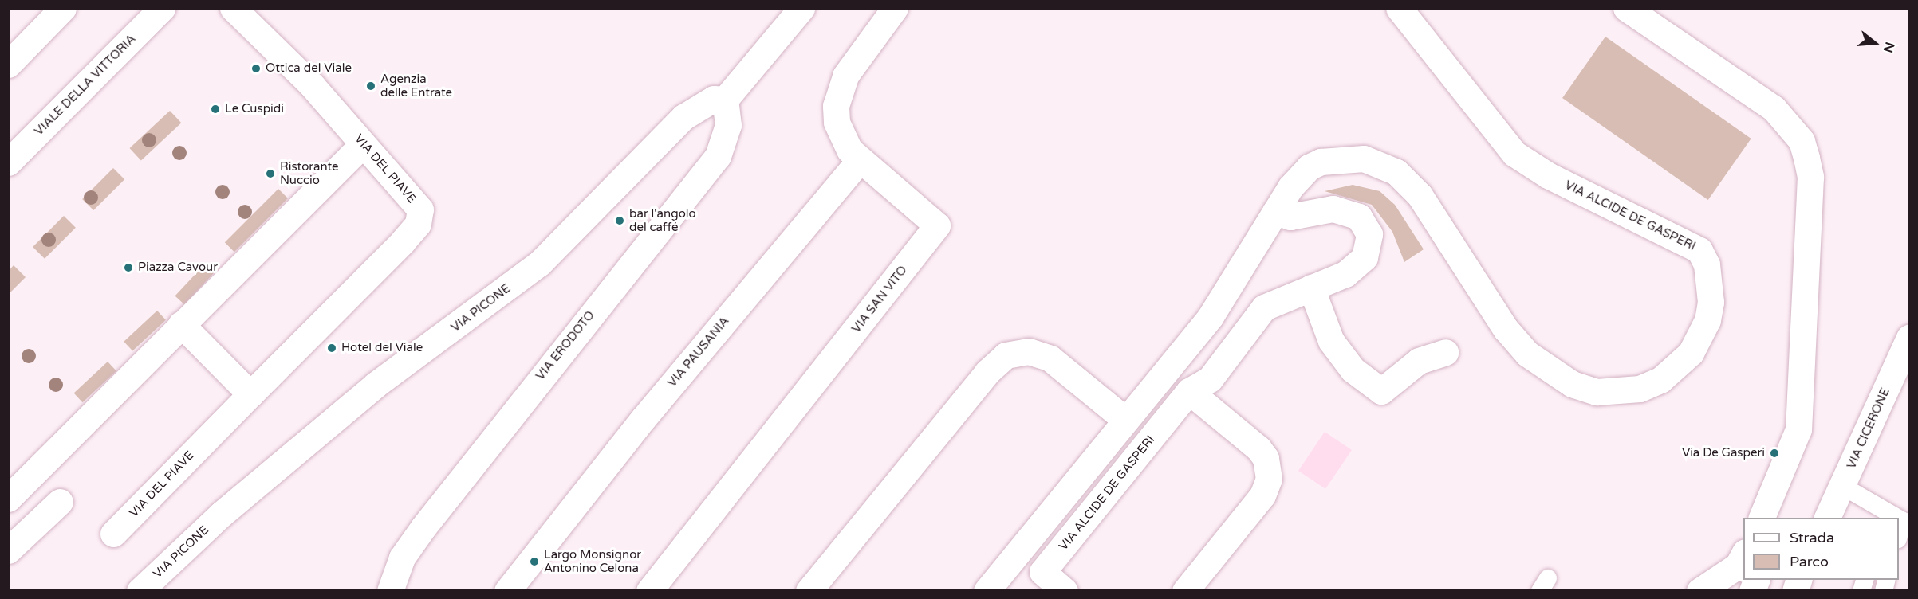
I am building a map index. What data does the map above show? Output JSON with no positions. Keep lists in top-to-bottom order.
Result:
{
  "streets": {
    "street": [
      "VIALE DELLA VITTORIA",
      "VIA DEL PIAVE",
      "VIA ALCIDE DE GASPERI",
      "VIA SAN VITO",
      "VIA PICONE",
      "VIA ERODOTO",
      "VIA PAUSANIA",
      "VIA CICERONE"
    ]
  },
  "crossings": [
    ["VIA SAN VITO", "VIA PAUSANIA"],
    ["VIA PICONE", "VIA ERODOTO"]
  ],
  "places": [
    "Ottica del Viale",
    "Agenzia delle Entrate",
    "Le Cuspidi",
    "Ristorante Nuccio",
    "bar l'angolo del caffé",
    "Piazza Cavour",
    "Hotel del Viale",
    "Via De Gasperi",
    "Largo Monsignor Antonino Celona"
  ],
  "legend": ["Strada", "Parco"],
  "north": "right"
}
